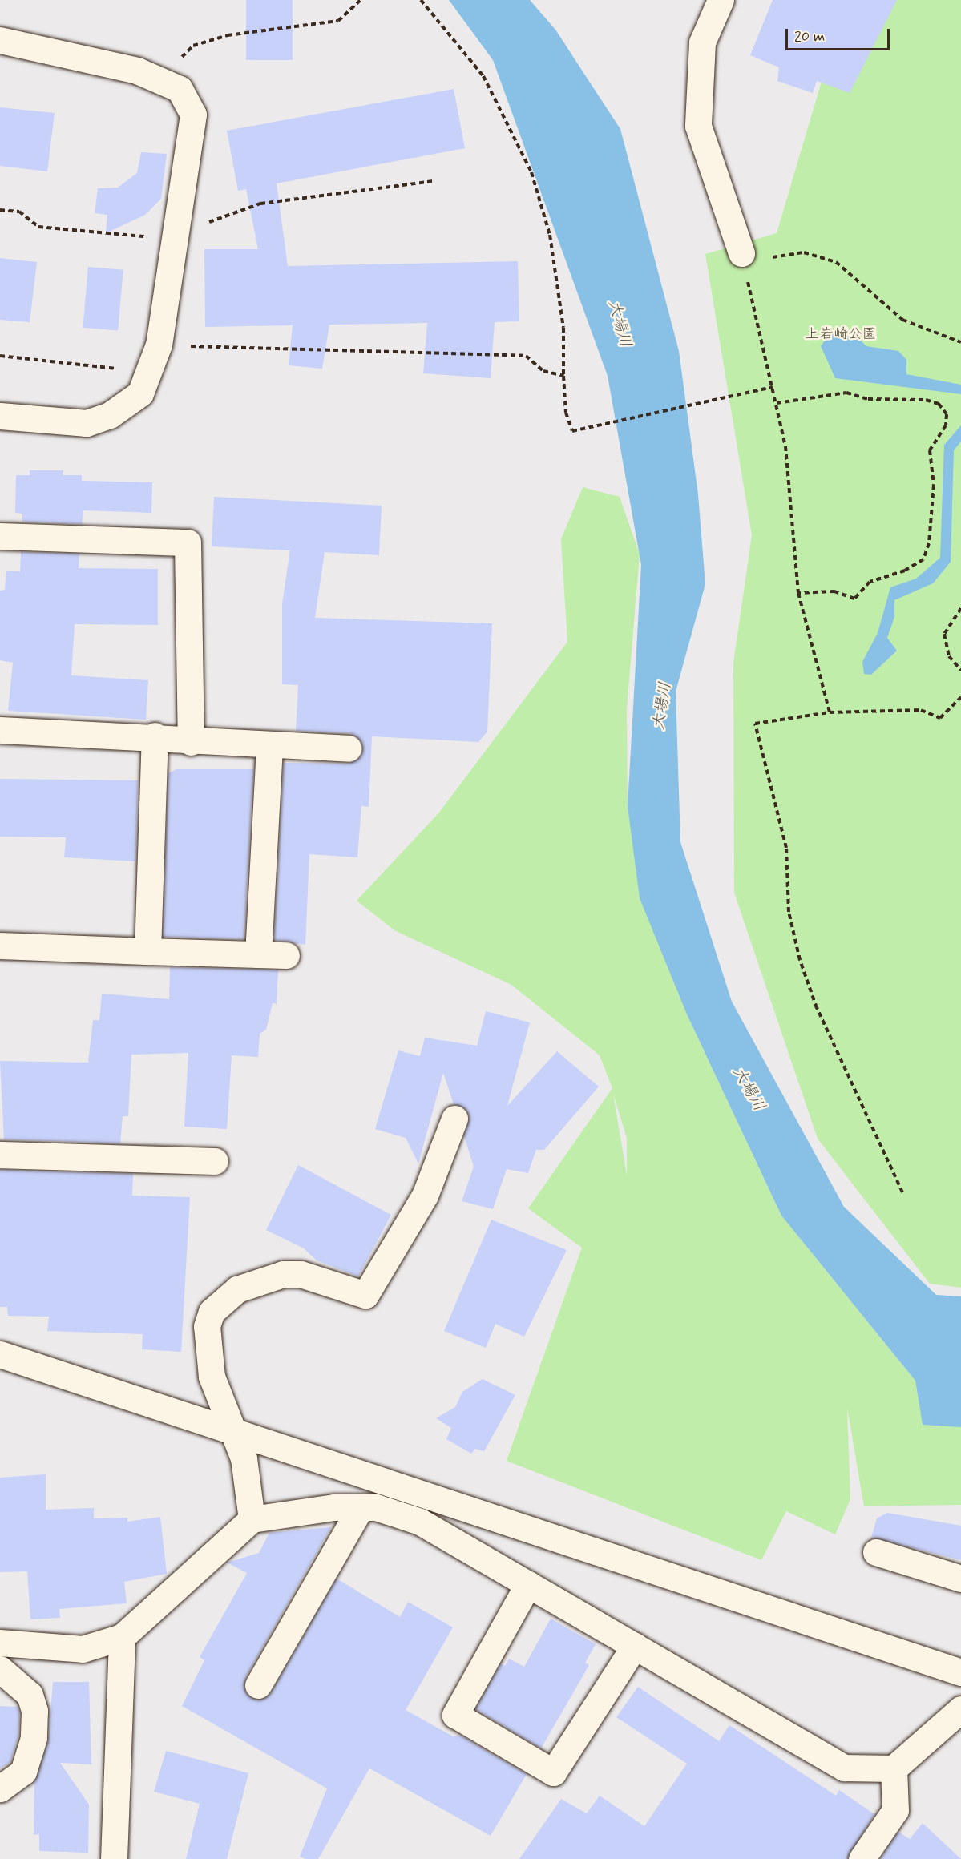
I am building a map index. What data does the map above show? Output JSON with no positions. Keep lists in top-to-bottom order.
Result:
{
  "water": ["大場川"],
  "parks": ["上岩崎公園"],
  "scale_bar": "20 m"
}
